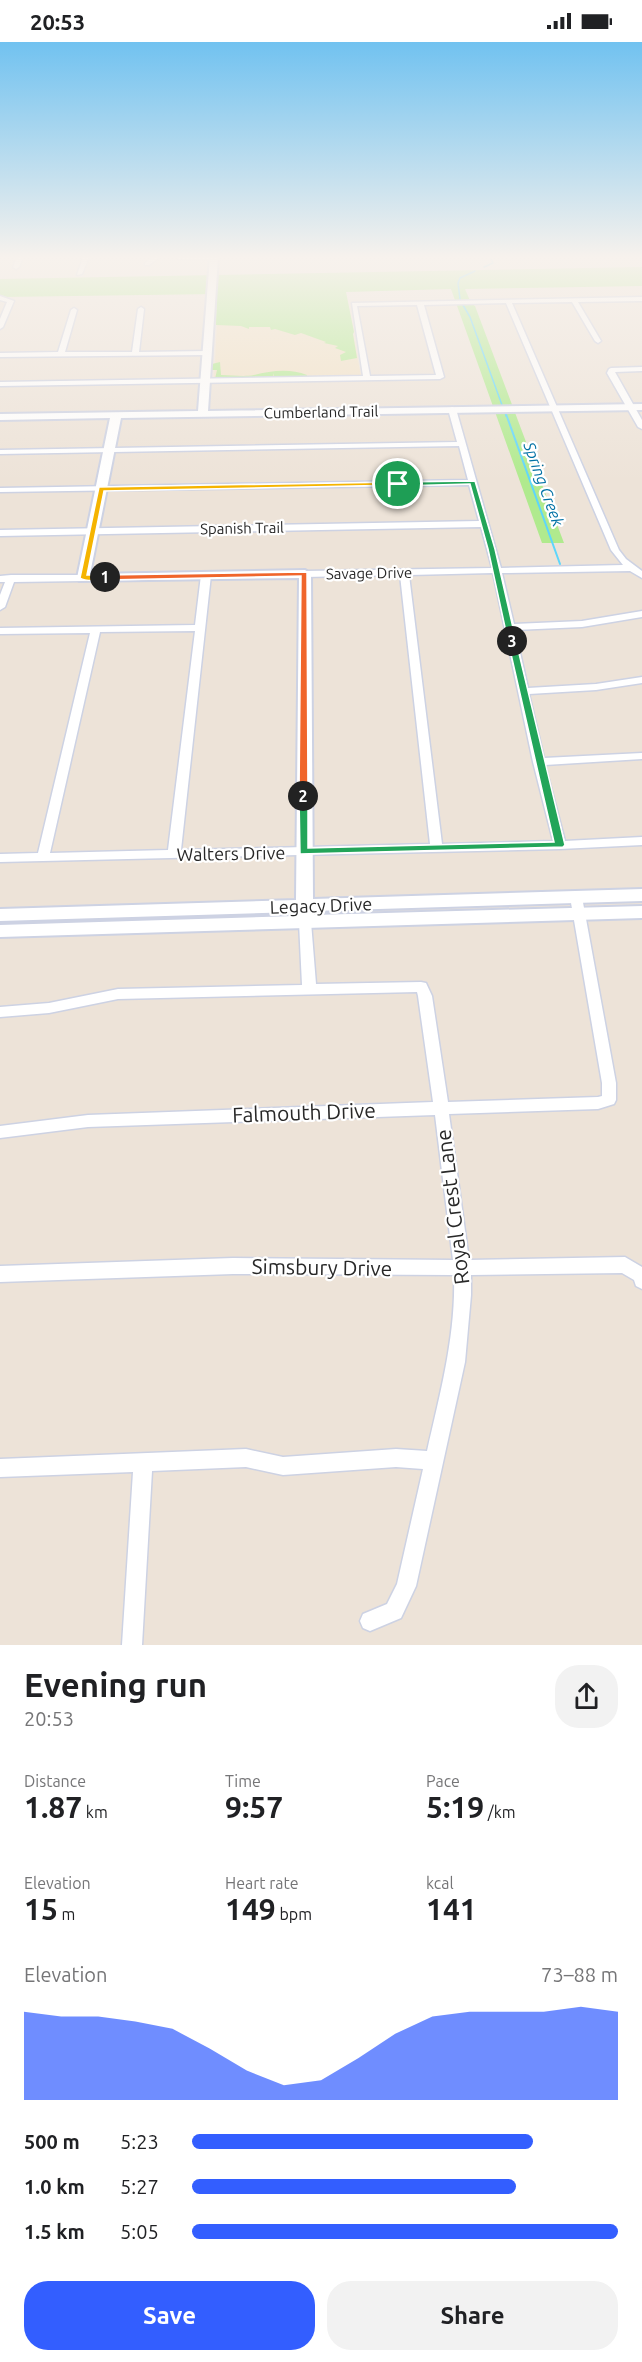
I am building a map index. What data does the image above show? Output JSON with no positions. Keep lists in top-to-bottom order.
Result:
{
  "streets": {
    "street": [
      "Cumberland Trail",
      "Spanish Trail",
      "Savage Drive",
      "Walters Drive",
      "Legacy Drive",
      "Falmouth Drive",
      "Royal Crest Lane",
      "Simsbury Drive"
    ]
  },
  "crossings": [
    ["Legacy Drive", "Falmouth Drive"],
    ["Falmouth Drive", "Royal Crest Lane"],
    ["Royal Crest Lane", "Simsbury Drive"]
  ],
  "water": ["Spring Creek"],
  "page": {
    "status": "20:53",
    "pins": ["1", "3", "2"],
    "heading": ["Evening run", "20:53"],
    "stats": [
      ["Distance", "1.87 km"],
      ["Time", "9:57"],
      ["Pace", "5:19 /km"],
      ["Elevation", "15 m"],
      ["Heart rate", "149 bpm"],
      ["kcal", "141"]
    ],
    "chart": ["Elevation", "73–88 m"],
    "list": [
      {
        "name": "500 m",
        "note": "5:23"
      },
      {
        "name": "1.0 km",
        "note": "5:27"
      },
      {
        "name": "1.5 km",
        "note": "5:05"
      }
    ],
    "buttons": ["Save", "Share"]
  }
}
